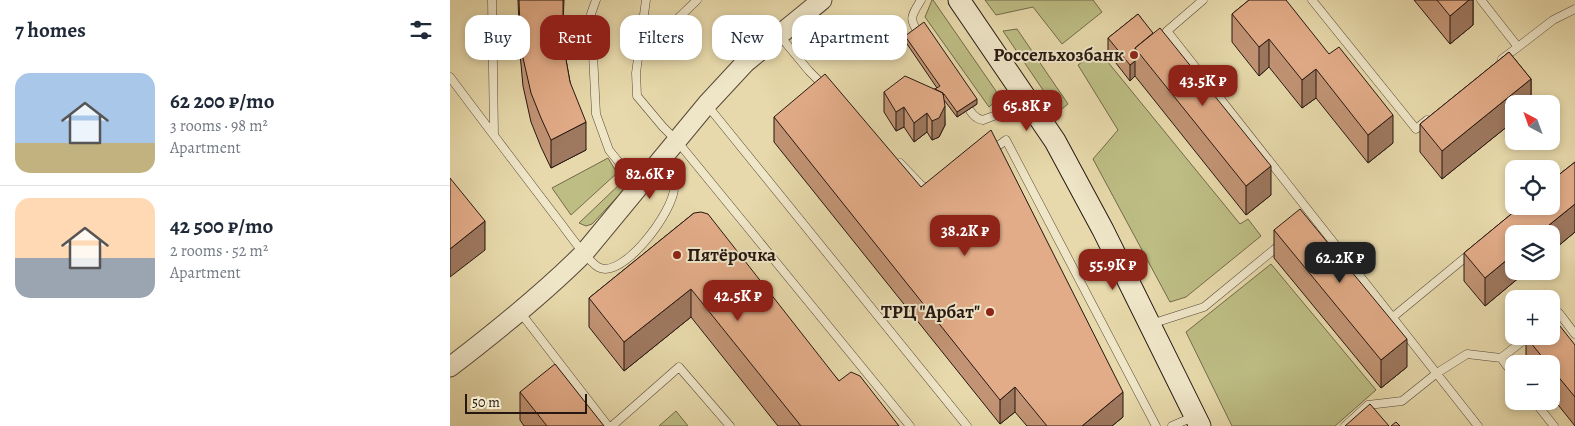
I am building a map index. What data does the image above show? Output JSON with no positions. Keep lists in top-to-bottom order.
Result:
{
  "places": ["Россельхозбанк", "Пятёрочка", "ТРЦ \"Арбат\""],
  "scale_bar": "50 m",
  "north": "top left",
  "page": {
    "heading": "7 homes",
    "chip": [
      "Buy",
      "Rent",
      "Filters",
      "New",
      "Apartment"
    ],
    "list": [
      {
        "name": "62 200 ₽/mo",
        "note": "3 rooms · 98 m² · Apartment"
      },
      {
        "name": "42 500 ₽/mo",
        "note": "2 rooms · 52 m² · Apartment"
      }
    ],
    "price": [
      "43.5K ₽",
      "65.8K ₽",
      "82.6K ₽",
      "38.2K ₽",
      "62.2K ₽",
      "55.9K ₽",
      "42.5K ₽"
    ],
    "map_buttons": ["+", "−"],
    "scale": "50 m"
  }
}
